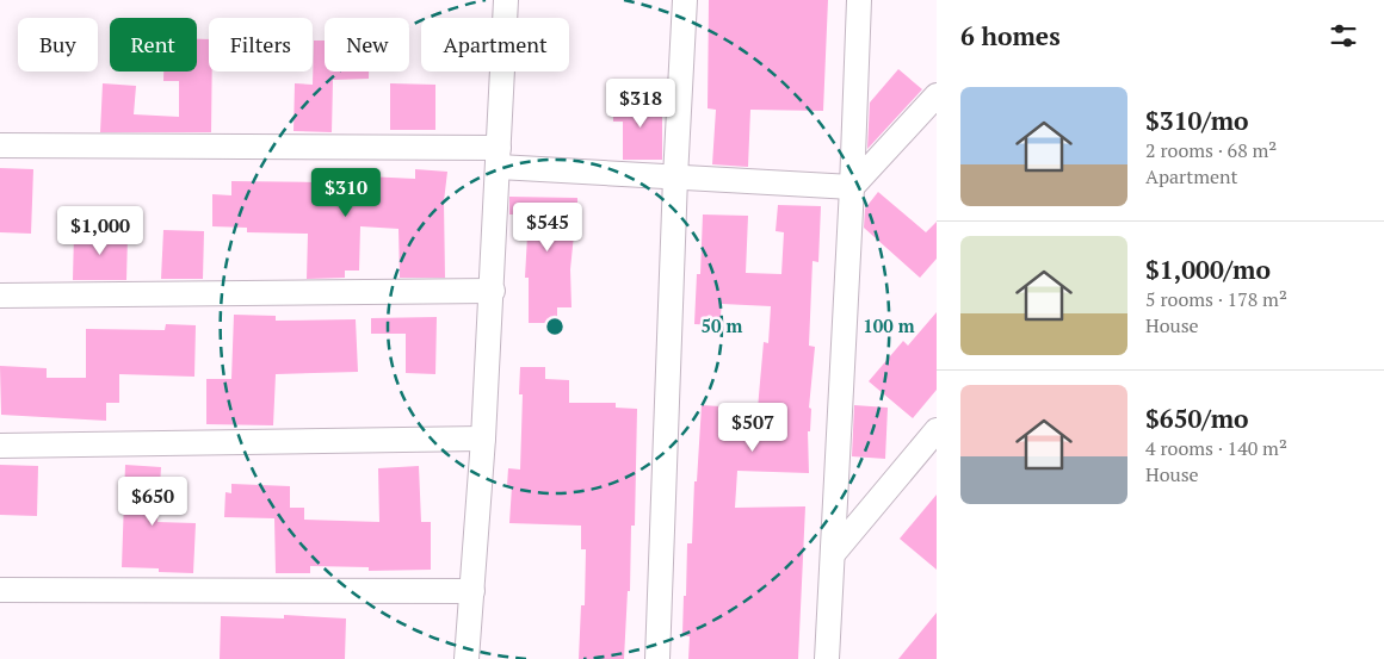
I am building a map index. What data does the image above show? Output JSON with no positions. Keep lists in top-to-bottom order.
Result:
{
  "page": {
    "heading": "6 homes",
    "chip": [
      "Buy",
      "Rent",
      "Filters",
      "New",
      "Apartment"
    ],
    "list": [
      {
        "name": "$310/mo",
        "note": "2 rooms · 68 m² · Apartment"
      },
      {
        "name": "$1,000/mo",
        "note": "5 rooms · 178 m² · House"
      },
      {
        "name": "$650/mo",
        "note": "4 rooms · 140 m² · House"
      }
    ],
    "price": [
      "$318",
      "$310",
      "$545",
      "$1,000",
      "$507",
      "$650"
    ]
  },
  "rings": ["50 m", "100 m"]
}
